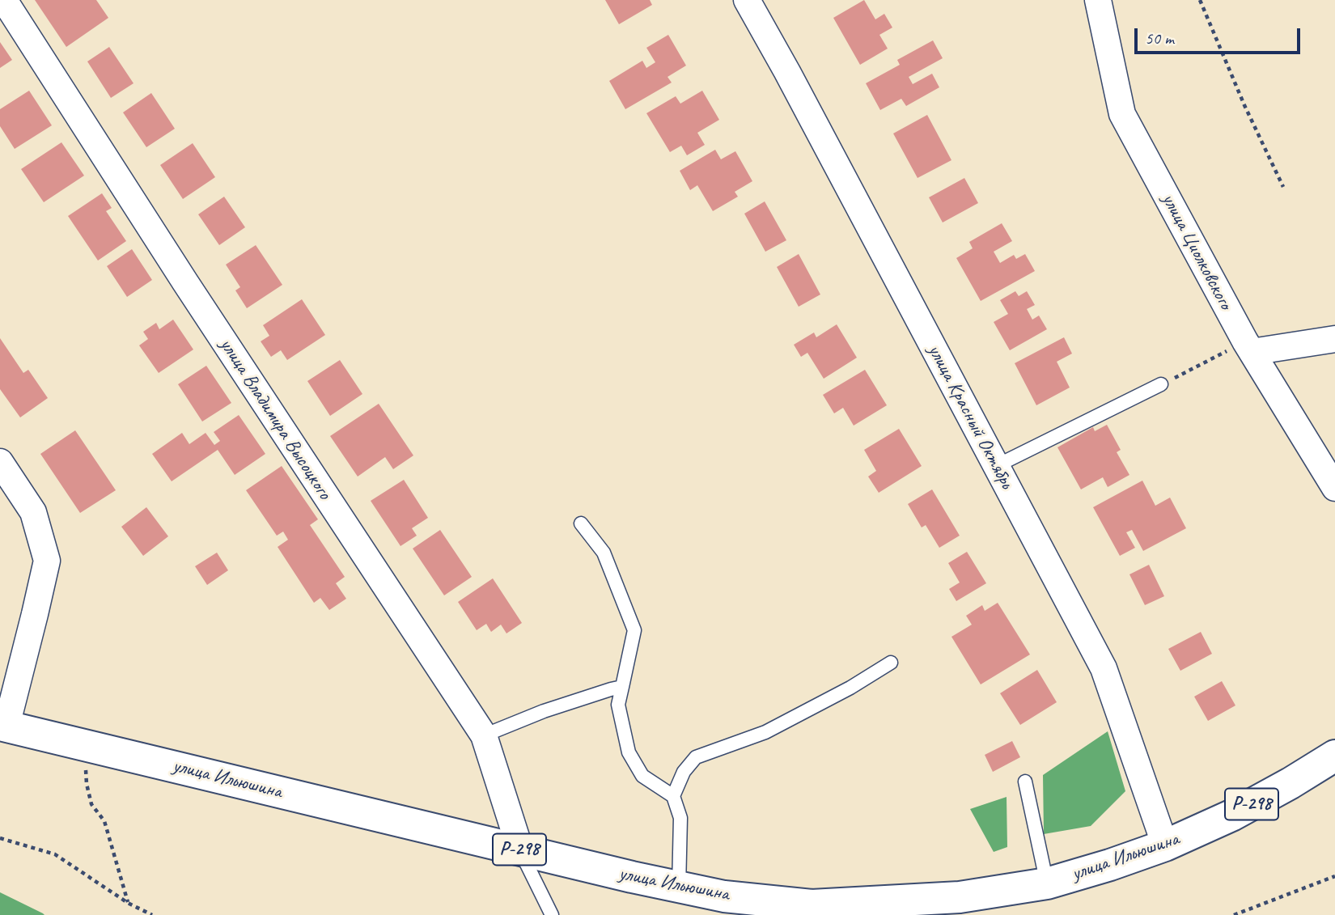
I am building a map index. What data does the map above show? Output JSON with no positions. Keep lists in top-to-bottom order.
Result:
{
  "streets": {
    "highway": ["улица Ильюшина", "Р-298"],
    "street": ["улица Циолковского", "улица Красный Октябрь", "улица Владимира Высоцкого"]
  },
  "crossings": [
    ["улица Красный Октябрь", "улица Ильюшина"],
    ["улица Владимира Высоцкого", "улица Ильюшина"]
  ],
  "scale_bar": "50 m"
}
